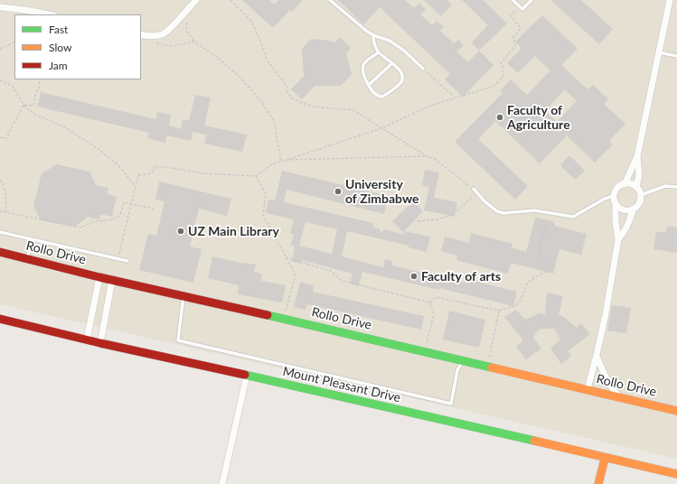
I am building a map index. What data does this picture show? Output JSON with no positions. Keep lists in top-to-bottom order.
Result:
{
  "streets": {
    "street": ["Rollo Drive", "Mount Pleasant Drive"]
  },
  "places": [
    "Faculty of Agriculture",
    "University of Zimbabwe",
    "UZ Main Library",
    "Faculty of arts"
  ],
  "legend": ["Fast", "Slow", "Jam"]
}
